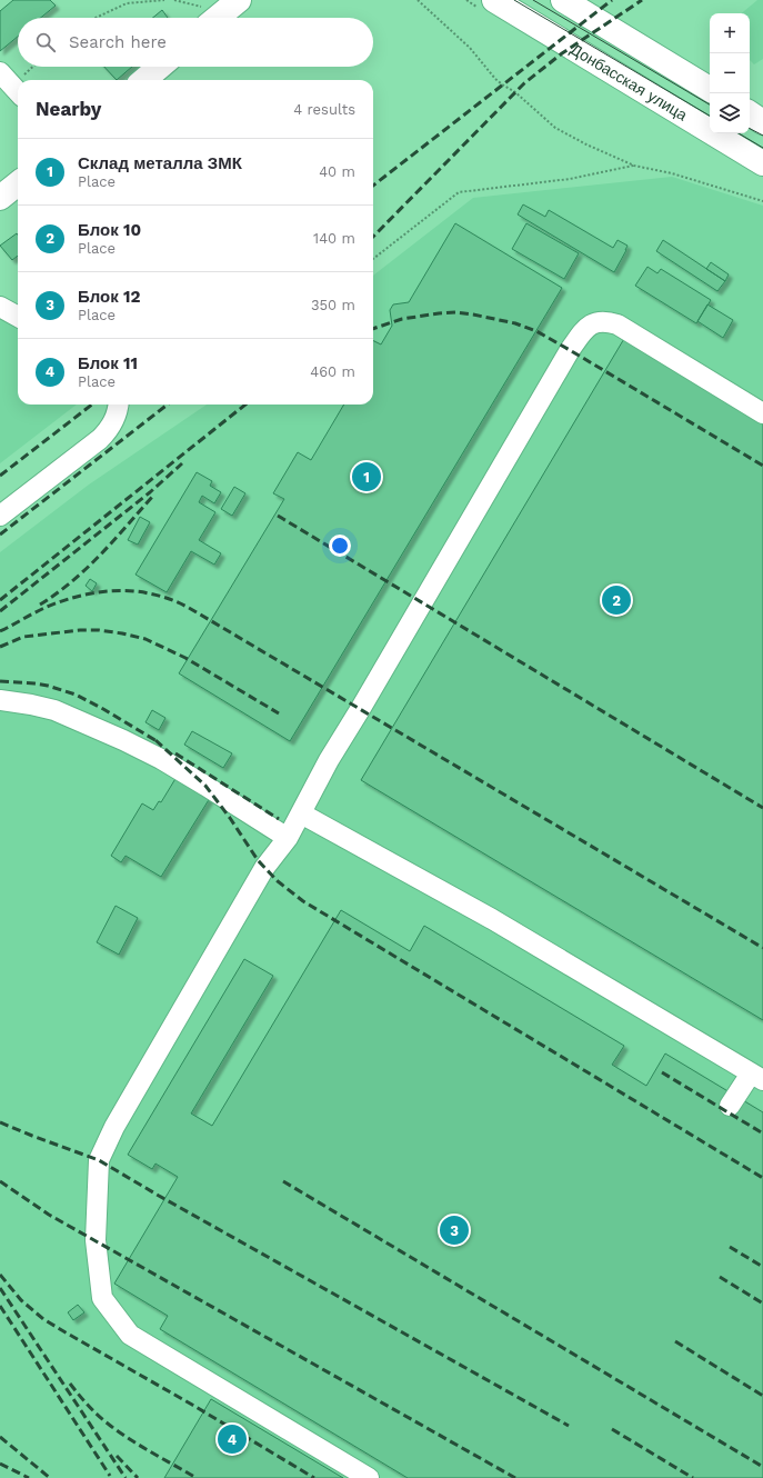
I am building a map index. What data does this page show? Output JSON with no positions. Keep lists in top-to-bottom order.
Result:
{
  "streets": {
    "main road": ["Донбасская улица"]
  },
  "page": {
    "map_buttons": ["+", "−"],
    "search": "Search here",
    "heading": ["Nearby", "4 results"],
    "list": [
      {
        "mark": "1",
        "name": "Склад металла ЗМК",
        "note": "Place",
        "value": "40 m"
      },
      {
        "mark": "2",
        "name": "Блок 10",
        "note": "Place",
        "value": "140 m"
      },
      {
        "mark": "3",
        "name": "Блок 12",
        "note": "Place",
        "value": "350 m"
      },
      {
        "mark": "4",
        "name": "Блок 11",
        "note": "Place",
        "value": "460 m"
      }
    ],
    "pins": [
      "1",
      "2",
      "3",
      "4"
    ]
  }
}
